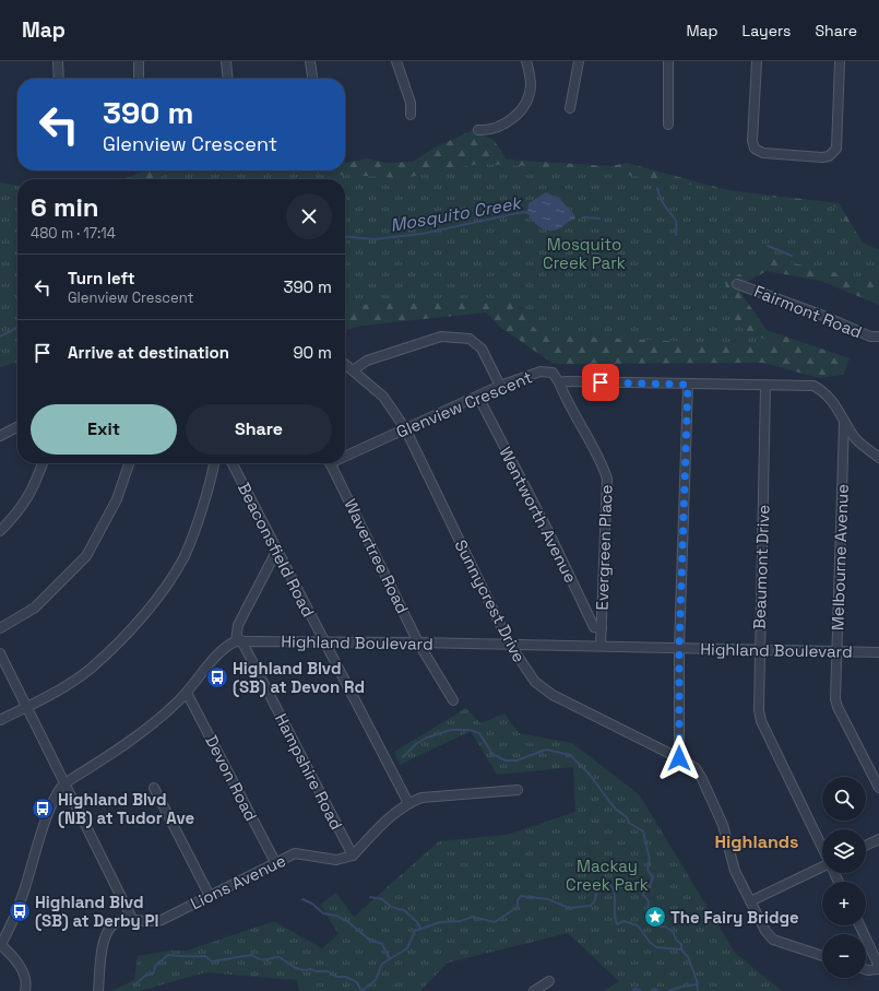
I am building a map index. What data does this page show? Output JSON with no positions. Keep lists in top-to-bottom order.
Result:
{
  "streets": {
    "street": [
      "Fairmont Road",
      "Glenview Crescent",
      "Wentworth Avenue",
      "Evergreen Place",
      "Beaconsfield Road",
      "Wavertree Road",
      "Melbourne Avenue",
      "Beaumont Drive",
      "Sunnycrest Drive",
      "Highland Boulevard",
      "Hampshire Road",
      "Devon Road",
      "Lions Avenue"
    ]
  },
  "crossings": [
    ["Glenview Crescent", "Wentworth Avenue"],
    ["Glenview Crescent", "Evergreen Place"],
    ["Glenview Crescent", "Melbourne Avenue"],
    ["Glenview Crescent", "Beaumont Drive"],
    ["Glenview Crescent", "Sunnycrest Drive"],
    ["Wentworth Avenue", "Evergreen Place"],
    ["Evergreen Place", "Highland Boulevard"],
    ["Beaconsfield Road", "Highland Boulevard"],
    ["Wavertree Road", "Highland Boulevard"],
    ["Melbourne Avenue", "Highland Boulevard"],
    ["Beaumont Drive", "Highland Boulevard"],
    ["Sunnycrest Drive", "Highland Boulevard"],
    ["Highland Boulevard", "Hampshire Road"],
    ["Hampshire Road", "Lions Avenue"],
    ["Devon Road", "Lions Avenue"]
  ],
  "districts": ["Highlands"],
  "water": ["Mosquito Creek"],
  "parks": ["Mosquito Creek Park", "Mackay Creek Park"],
  "places": {
    "bus stop": ["Highland Blvd (SB) at Devon Rd", "Highland Blvd (NB) at Tudor Ave", "Highland Blvd (SB) at Derby Pl"],
    "place": ["The Fairy Bridge"]
  },
  "page": {
    "header": "Map",
    "nav": ["Map", "Layers", "Share"],
    "turn": ["390 m", "Glenview Crescent"],
    "heading": ["6 min", "480 m · 17:14"],
    "list": [
      {
        "name": "Turn left",
        "note": "Glenview Crescent",
        "value": "390 m"
      },
      {
        "name": "Arrive at destination",
        "value": "90 m"
      }
    ],
    "buttons": ["Exit", "Share"],
    "map_buttons": ["+", "−"]
  }
}
